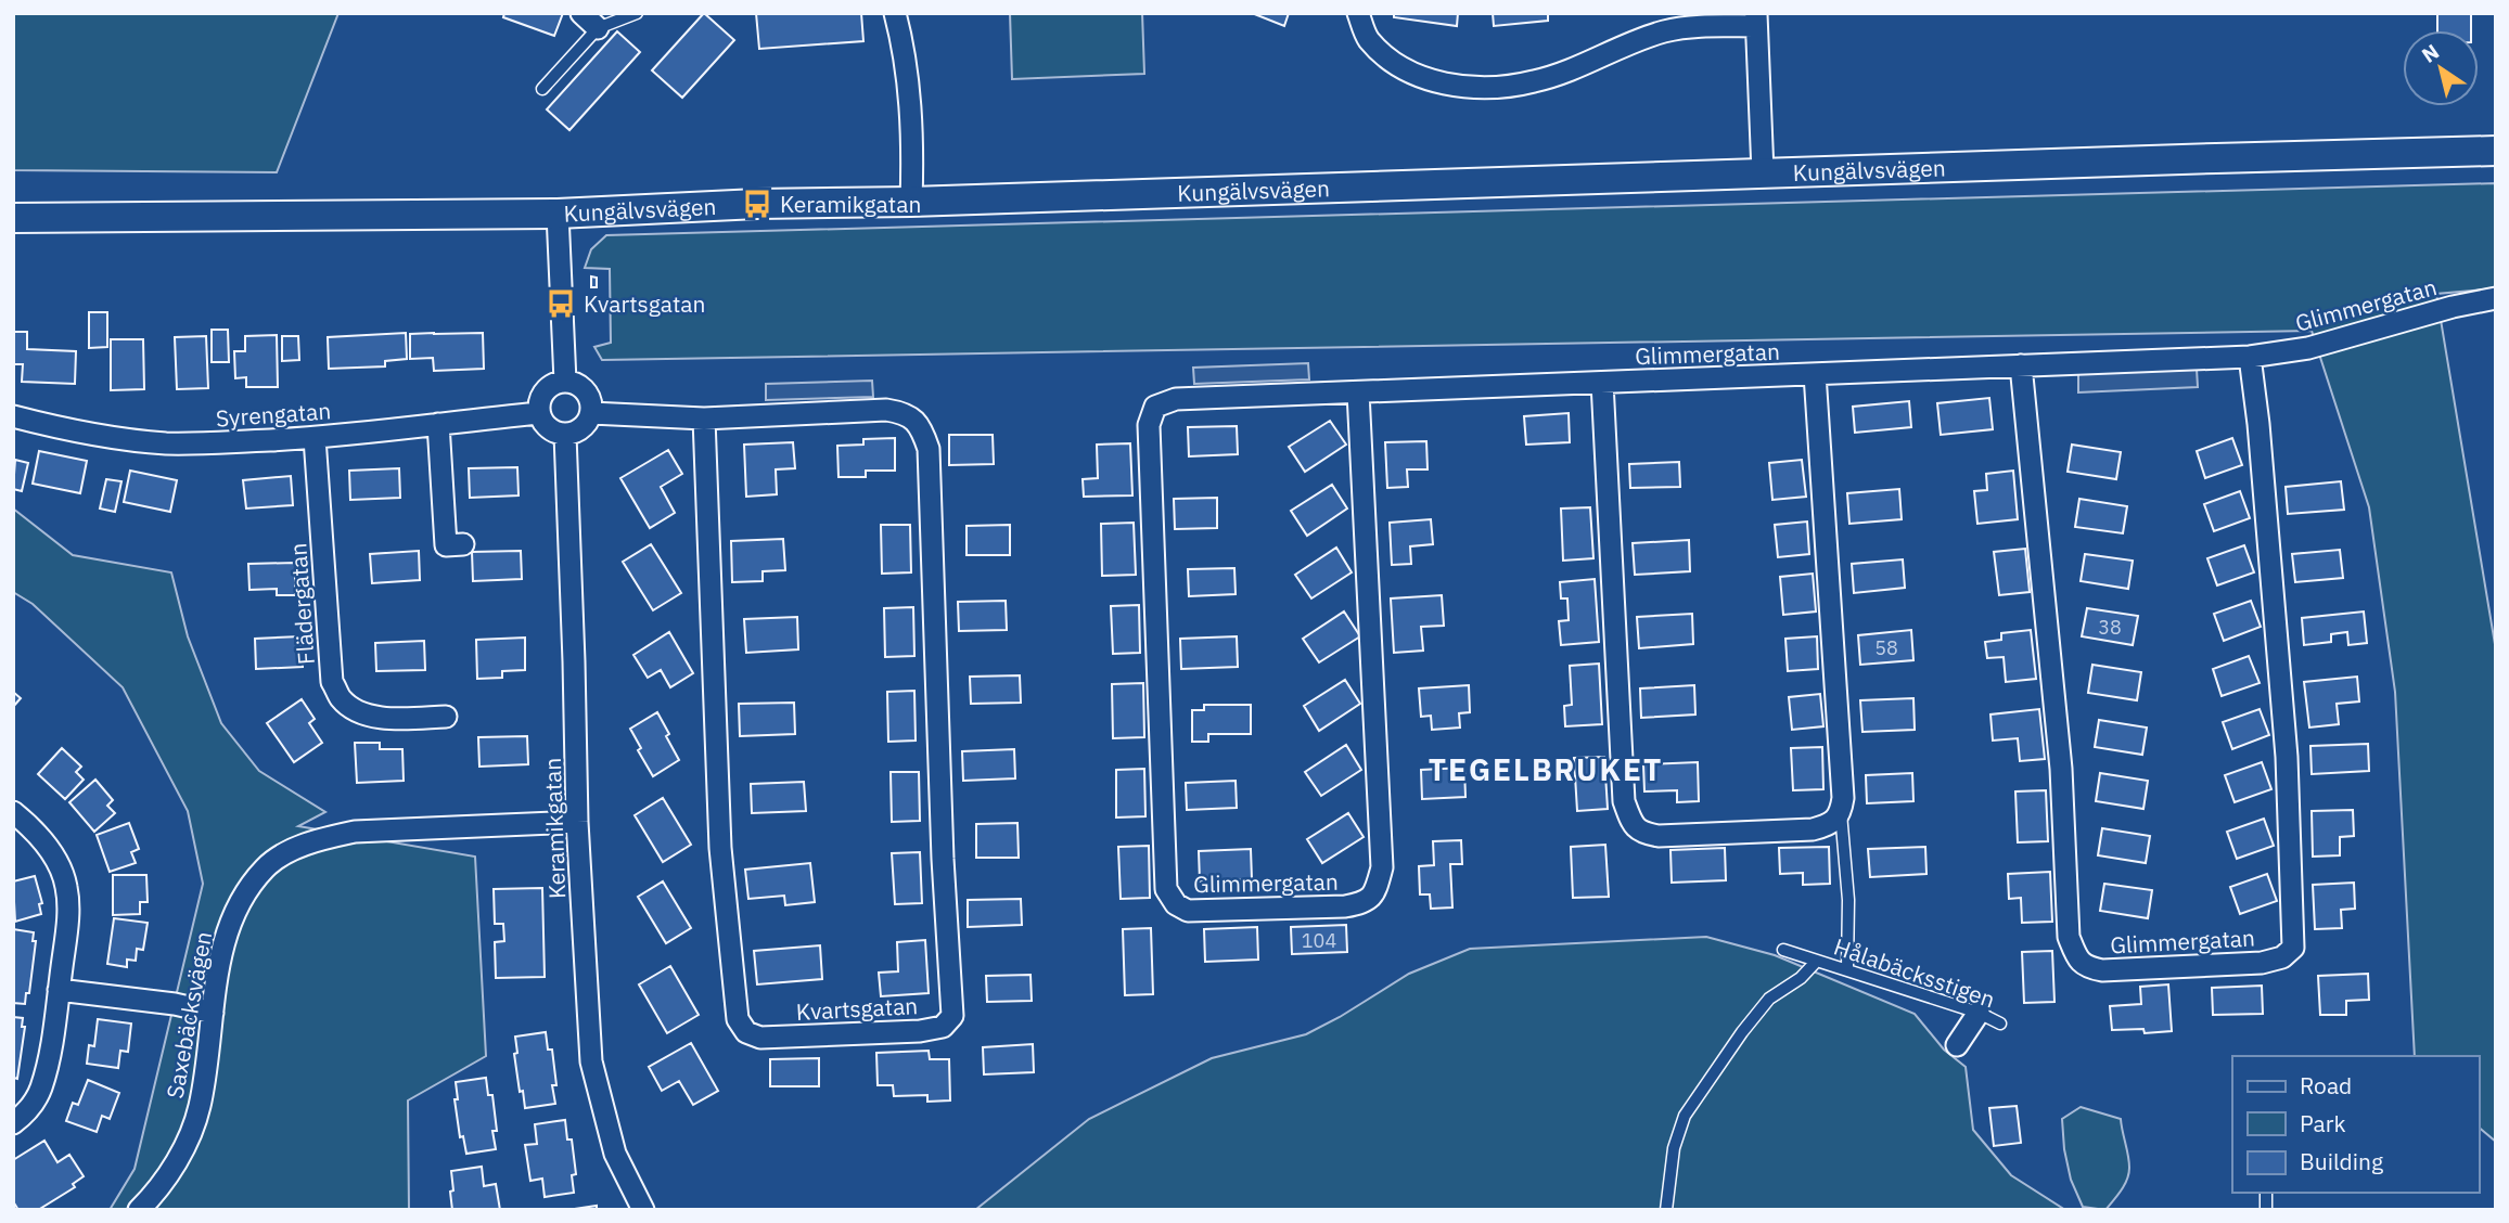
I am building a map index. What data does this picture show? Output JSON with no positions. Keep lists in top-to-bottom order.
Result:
{
  "streets": {
    "main road": ["Kungälvsvägen"],
    "street": [
      "Glimmergatan",
      "Syrengatan",
      "Flädergatan",
      "Keramikgatan",
      "Kvartsgatan",
      "Saxebäcksvägen"
    ],
    "lane": ["Hålabäcksstigen"]
  },
  "crossings": [
    ["Syrengatan", "Flädergatan"],
    ["Syrengatan", "Keramikgatan"],
    ["Syrengatan", "Kvartsgatan"],
    ["Keramikgatan", "Kvartsgatan"],
    ["Keramikgatan", "Saxebäcksvägen"]
  ],
  "districts": ["TEGELBRUKET"],
  "places": {
    "bus stop": ["Keramikgatan", "Kvartsgatan"]
  },
  "house_numbers": ["38", "58", "104"],
  "legend": ["Road", "Park", "Building"],
  "north": "top left"
}
